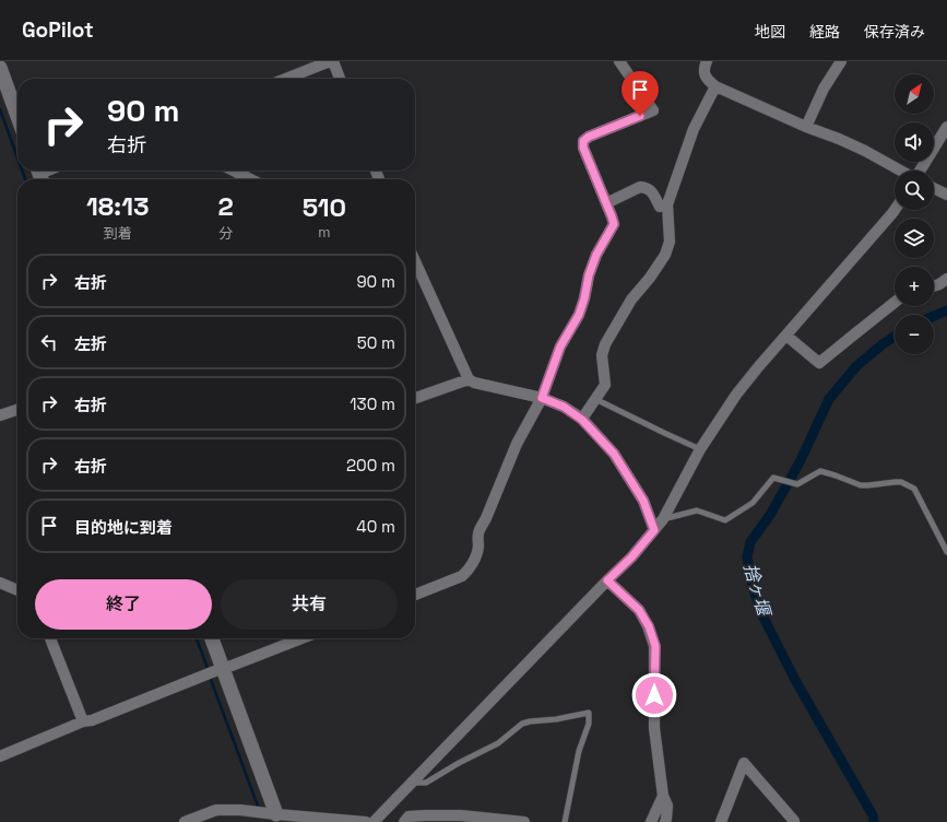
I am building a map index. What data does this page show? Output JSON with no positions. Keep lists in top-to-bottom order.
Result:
{
  "water": ["捨ヶ堰"],
  "north": "top right",
  "page": {
    "header": "GoPilot",
    "nav": ["地図", "経路", "保存済み"],
    "map_buttons": ["+", "−"],
    "turn": ["90 m", "右折"],
    "eta": [
      "18:13",
      "到着",
      "2",
      "分",
      "510",
      "m"
    ],
    "list": [
      {
        "name": "右折",
        "value": "90 m"
      },
      {
        "name": "左折",
        "value": "50 m"
      },
      {
        "name": "右折",
        "value": "130 m"
      },
      {
        "name": "右折",
        "value": "200 m"
      },
      {
        "name": "目的地に到着",
        "value": "40 m"
      }
    ],
    "buttons": ["終了", "共有"]
  }
}
